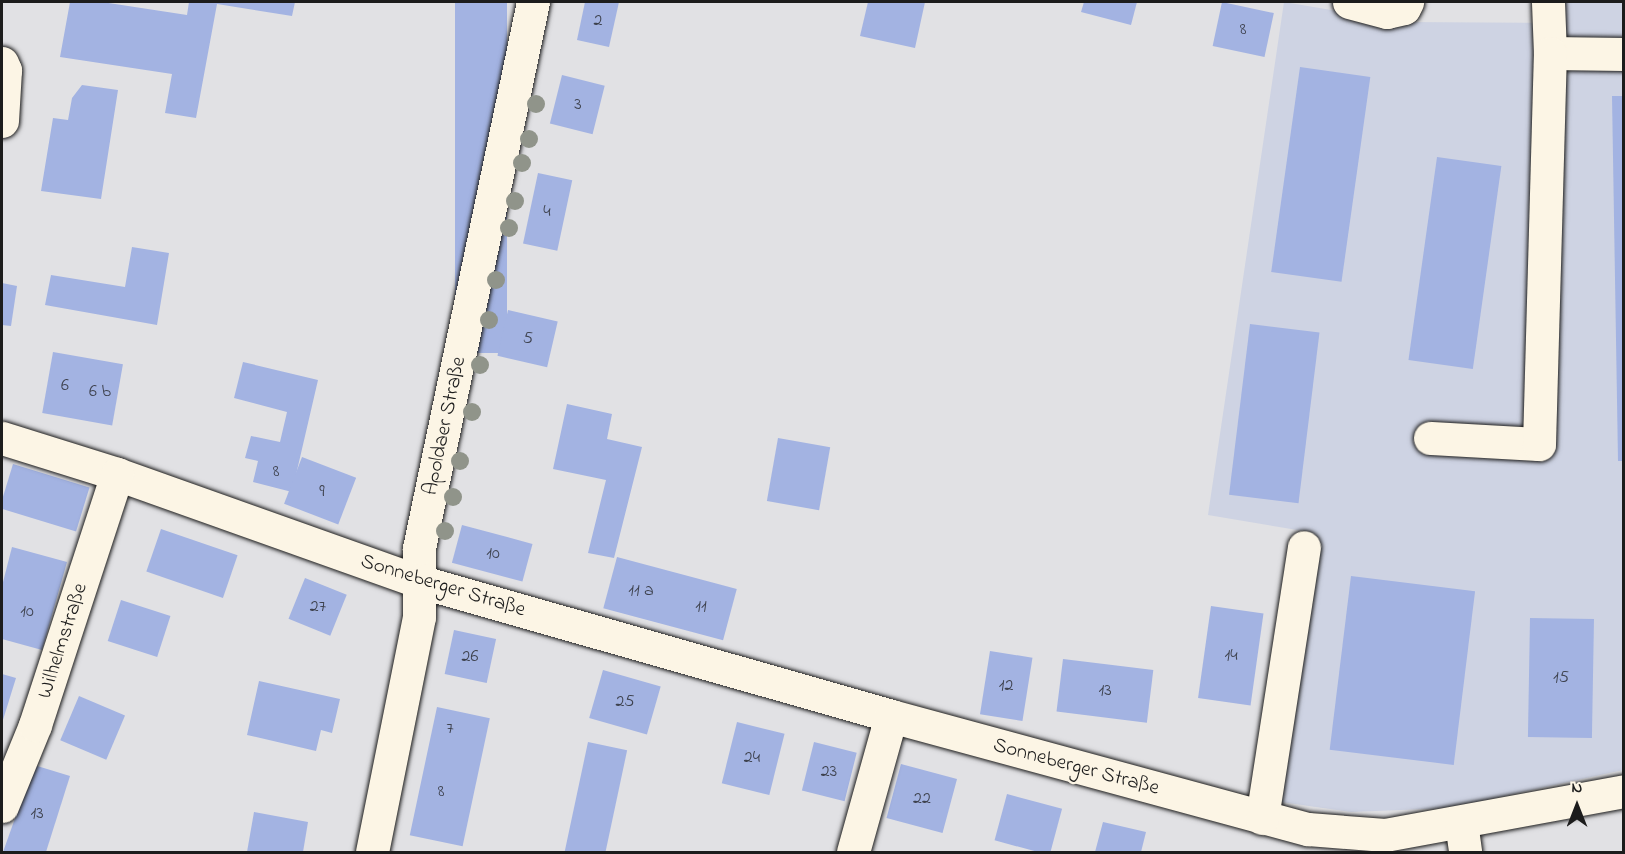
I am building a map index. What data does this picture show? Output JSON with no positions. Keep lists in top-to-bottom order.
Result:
{
  "streets": {
    "street": ["Apoldaer Straße", "Sonneberger Straße", "Wilhelmstraße"]
  },
  "crossings": [
    ["Apoldaer Straße", "Sonneberger Straße"],
    ["Sonneberger Straße", "Wilhelmstraße"]
  ],
  "house_numbers": [
    "2",
    "8",
    "3",
    "4",
    "5",
    "6",
    "6 b",
    "8",
    "9",
    "10",
    "11 a",
    "27",
    "11",
    "10",
    "14",
    "26",
    "15",
    "12",
    "13",
    "25",
    "7",
    "24",
    "23",
    "8",
    "22",
    "13"
  ],
  "north": "top"
}
